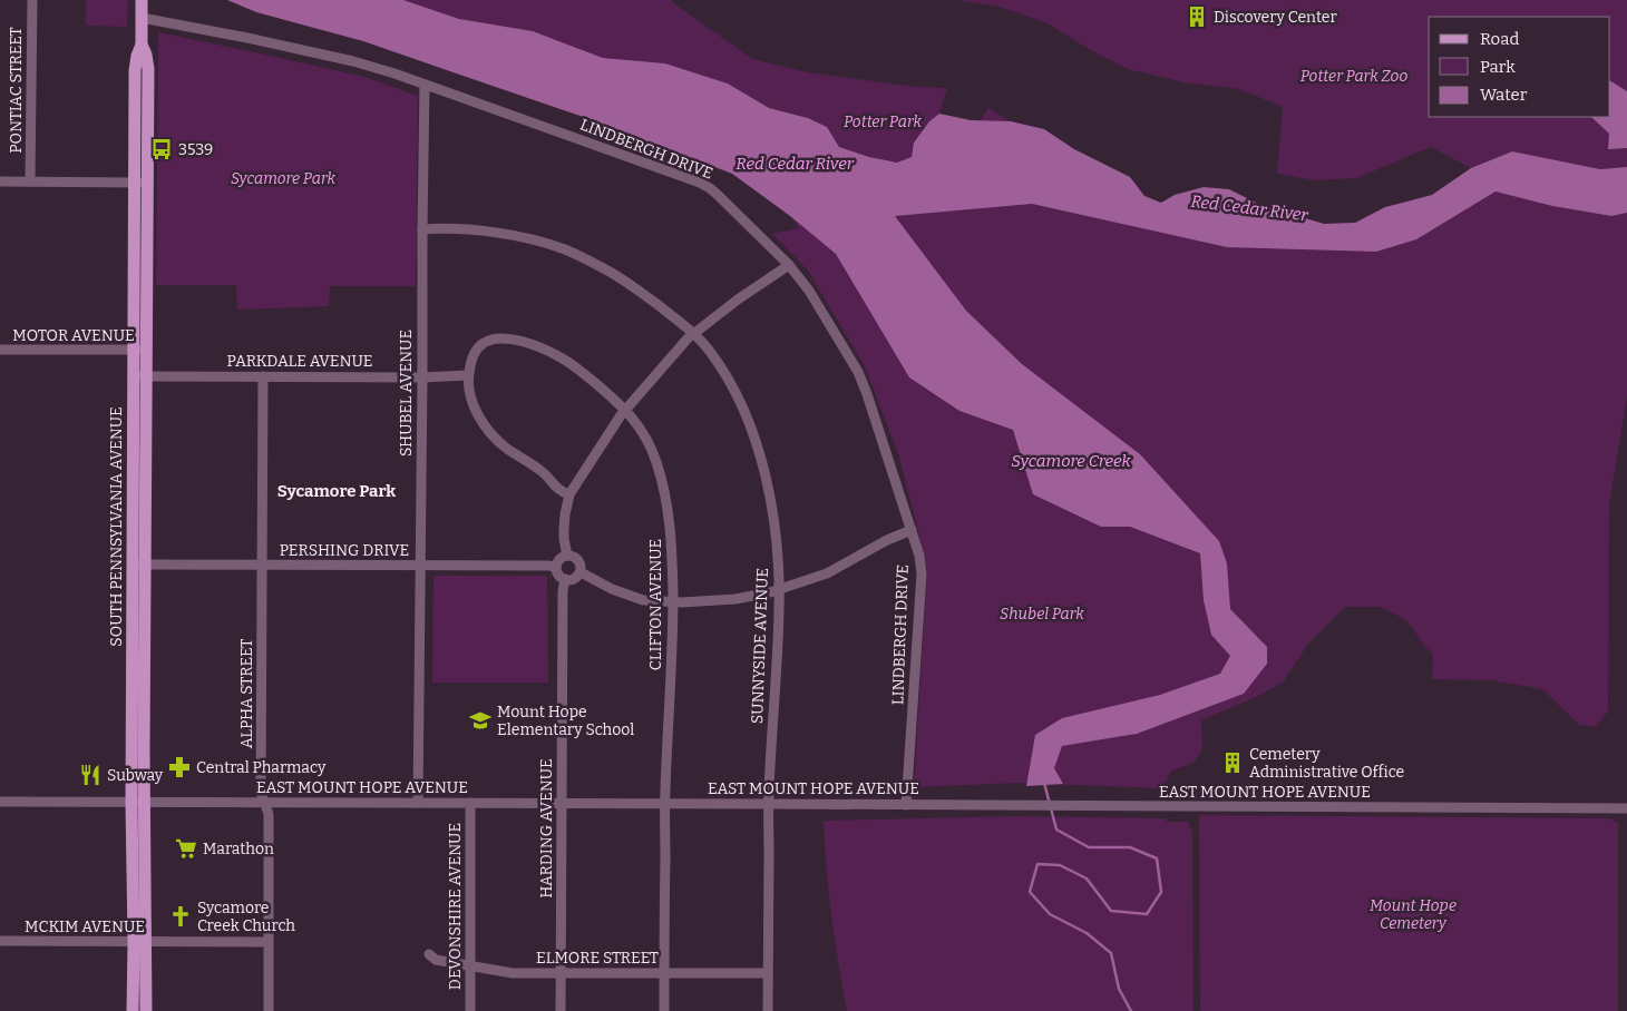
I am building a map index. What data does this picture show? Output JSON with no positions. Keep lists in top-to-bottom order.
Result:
{
  "streets": {
    "main road": ["SOUTH PENNSYLVANIA AVENUE"],
    "street": [
      "PONTIAC STREET",
      "LINDBERGH DRIVE",
      "MOTOR AVENUE",
      "PARKDALE AVENUE",
      "SHUBEL AVENUE",
      "PERSHING DRIVE",
      "CLIFTON AVENUE",
      "SUNNYSIDE AVENUE",
      "ALPHA STREET",
      "EAST MOUNT HOPE AVENUE",
      "HARDING AVENUE",
      "DEVONSHIRE AVENUE",
      "MCKIM AVENUE",
      "ELMORE STREET"
    ]
  },
  "crossings": [
    ["LINDBERGH DRIVE", "SHUBEL AVENUE"],
    ["LINDBERGH DRIVE", "SOUTH PENNSYLVANIA AVENUE"],
    ["LINDBERGH DRIVE", "EAST MOUNT HOPE AVENUE"],
    ["MOTOR AVENUE", "SOUTH PENNSYLVANIA AVENUE"],
    ["PARKDALE AVENUE", "SHUBEL AVENUE"],
    ["PARKDALE AVENUE", "SOUTH PENNSYLVANIA AVENUE"],
    ["PARKDALE AVENUE", "CLIFTON AVENUE"],
    ["PARKDALE AVENUE", "ALPHA STREET"],
    ["SHUBEL AVENUE", "PERSHING DRIVE"],
    ["SHUBEL AVENUE", "SUNNYSIDE AVENUE"],
    ["SHUBEL AVENUE", "EAST MOUNT HOPE AVENUE"],
    ["SOUTH PENNSYLVANIA AVENUE", "PERSHING DRIVE"],
    ["SOUTH PENNSYLVANIA AVENUE", "EAST MOUNT HOPE AVENUE"],
    ["SOUTH PENNSYLVANIA AVENUE", "MCKIM AVENUE"],
    ["PERSHING DRIVE", "ALPHA STREET"],
    ["PERSHING DRIVE", "HARDING AVENUE"],
    ["CLIFTON AVENUE", "EAST MOUNT HOPE AVENUE"],
    ["CLIFTON AVENUE", "ELMORE STREET"],
    ["SUNNYSIDE AVENUE", "EAST MOUNT HOPE AVENUE"],
    ["SUNNYSIDE AVENUE", "ELMORE STREET"],
    ["ALPHA STREET", "EAST MOUNT HOPE AVENUE"],
    ["ALPHA STREET", "MCKIM AVENUE"],
    ["EAST MOUNT HOPE AVENUE", "HARDING AVENUE"],
    ["EAST MOUNT HOPE AVENUE", "DEVONSHIRE AVENUE"],
    ["HARDING AVENUE", "ELMORE STREET"],
    ["DEVONSHIRE AVENUE", "ELMORE STREET"]
  ],
  "districts": ["Sycamore Park"],
  "water": ["Red Cedar River", "Sycamore Creek"],
  "parks": [
    "Potter Park Zoo",
    "Potter Park",
    "Sycamore Park",
    "Shubel Park",
    "Mount Hope Cemetery"
  ],
  "places": {
    "building": ["Discovery Center", "Cemetery Administrative Office"],
    "bus stop": ["3539"],
    "school or university": ["Mount Hope Elementary School"],
    "pharmacy": ["Central Pharmacy"],
    "restaurant": ["Subway"],
    "supermarket": ["Marathon"],
    "church": ["Sycamore Creek Church"]
  },
  "legend": ["Road", "Park", "Water"]
}
